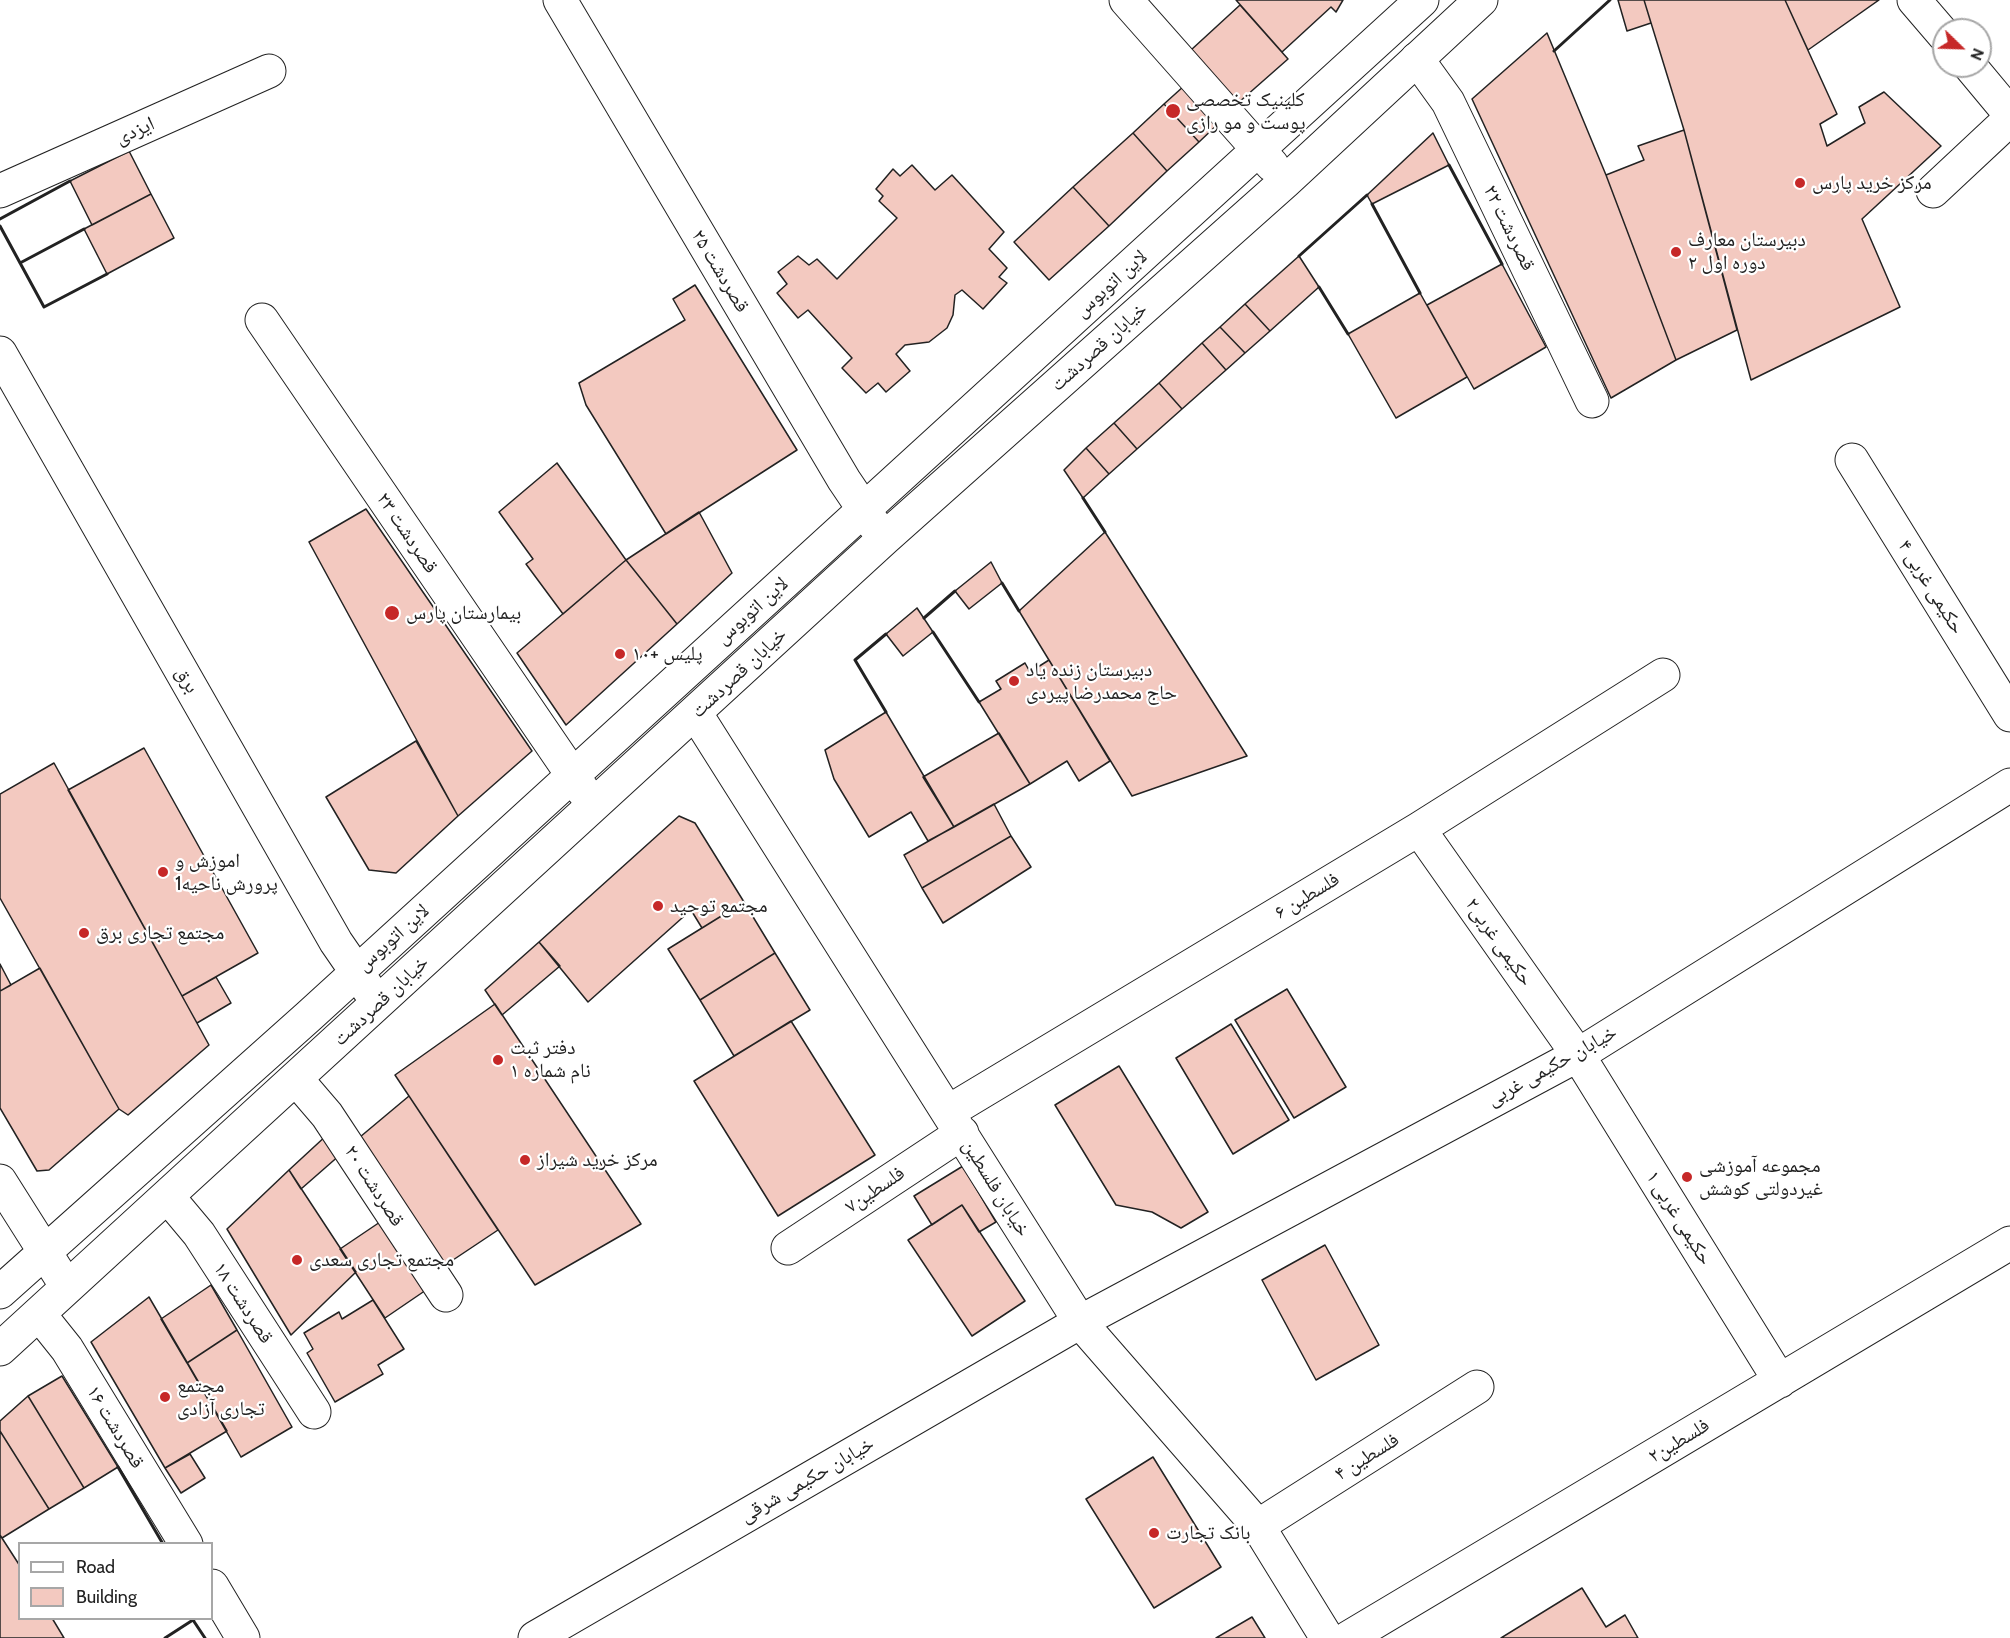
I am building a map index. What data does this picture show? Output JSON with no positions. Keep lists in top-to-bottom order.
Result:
{
  "streets": {
    "street": [
      "ایزدی",
      "قصردشت ۲۲",
      "قصردشت ۲۵",
      "لاین اتوبوس",
      "خیابان قصردشت",
      "قصردشت ۲۳",
      "حکیمی غربی ۴",
      "برق",
      "فلسطین ۶",
      "حکیمی غربی۲",
      "خیابان حکیمی غربی",
      "قصردشت ۲۰",
      "خیابان فلسطین",
      "۷فلسطین",
      "حکیمی غربی ۱",
      "قصردشت ۱۸",
      "قصردشت ۱۶",
      "فلسطین۲",
      "۴ فلسطین",
      "خیابان حکیمی شرقی"
    ]
  },
  "crossings": [
    ["قصردشت ۲۲", "خیابان قصردشت"],
    ["قصردشت ۲۵", "لاین اتوبوس"],
    ["قصردشت ۲۵", "خیابان قصردشت"],
    ["لاین اتوبوس", "قصردشت ۲۳"],
    ["لاین اتوبوس", "برق"],
    ["خیابان قصردشت", "قصردشت ۲۳"],
    ["خیابان قصردشت", "برق"],
    ["خیابان قصردشت", "قصردشت ۲۰"],
    ["خیابان قصردشت", "خیابان فلسطین"],
    ["خیابان قصردشت", "قصردشت ۱۸"],
    ["خیابان قصردشت", "قصردشت ۱۶"],
    ["فلسطین ۶", "حکیمی غربی۲"],
    ["فلسطین ۶", "خیابان فلسطین"],
    ["فلسطین ۶", "۷فلسطین"],
    ["حکیمی غربی۲", "خیابان حکیمی غربی"],
    ["حکیمی غربی۲", "حکیمی غربی ۱"],
    ["خیابان حکیمی غربی", "خیابان فلسطین"],
    ["خیابان حکیمی غربی", "حکیمی غربی ۱"],
    ["خیابان حکیمی غربی", "خیابان حکیمی شرقی"],
    ["خیابان فلسطین", "۷فلسطین"],
    ["خیابان فلسطین", "۴ فلسطین"],
    ["خیابان فلسطین", "خیابان حکیمی شرقی"],
    ["حکیمی غربی ۱", "فلسطین۲"]
  ],
  "places": [
    "کلینیک تخصصی پوست و مو رازی",
    "مرکز خرید پارس",
    "دبیرستان معارف ۲ دوره اول",
    "بیمارستان پارس",
    "پلیس +۱۰",
    "دبیرستان زنده یاد حاج محمدرضا پیردی",
    "اموزش و پرورش ناحیه1",
    "مجتمع توحید",
    "مجتمع تجاری برق",
    "دفتر ثبت نام شماره ١",
    "مرکز خرید شیراز",
    "مجموعه آموزشی غیردولتی کوشش",
    "مجتمع تجاری سعدی",
    "مجتمع تجاری آزادی",
    "بانک تجارت"
  ],
  "legend": ["Road", "Building"],
  "north": "bottom right"
}
